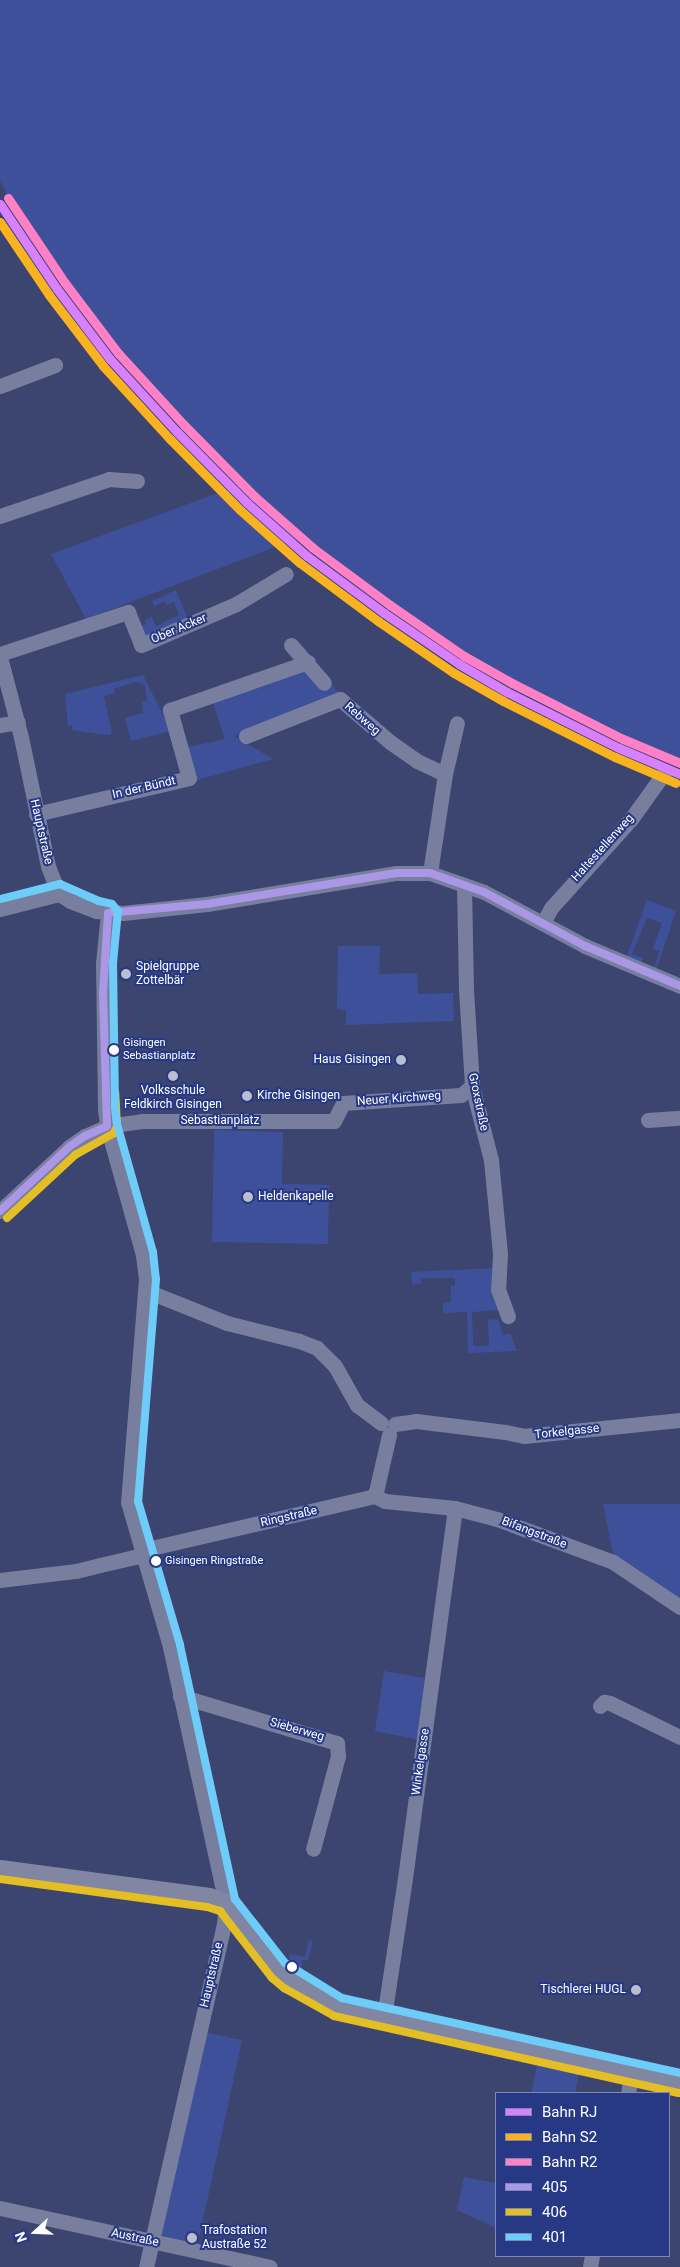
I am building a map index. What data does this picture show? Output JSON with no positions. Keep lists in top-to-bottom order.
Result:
{
  "streets": {
    "street": [
      "Ober Acker",
      "Rebweg",
      "In der Bündt",
      "Hauptstraße",
      "Haltestellenweg",
      "Neuer Kirchweg",
      "Groxstraße",
      "Sebastianplatz",
      "Torkelgasse",
      "Ringstraße",
      "Bifangstraße",
      "Sieberweg",
      "Winkelgasse",
      "Austraße"
    ]
  },
  "crossings": [
    ["Ober Acker", "Hauptstraße"],
    ["In der Bündt", "Hauptstraße"],
    ["Hauptstraße", "Sebastianplatz"],
    ["Hauptstraße", "Ringstraße"],
    ["Hauptstraße", "Sieberweg"],
    ["Hauptstraße", "Austraße"],
    ["Neuer Kirchweg", "Groxstraße"],
    ["Neuer Kirchweg", "Sebastianplatz"],
    ["Ringstraße", "Bifangstraße"],
    ["Bifangstraße", "Winkelgasse"]
  ],
  "places": [
    "Spielgruppe Zottelbär",
    "Gisingen Sebastianplatz",
    "Haus Gisingen",
    "Volksschule Feldkirch Gisingen",
    "Kirche Gisingen",
    "Heldenkapelle",
    "Gisingen Ringstraße",
    "Tischlerei HUGL",
    "Trafostation Austraße 52"
  ],
  "lines": [
    "rail line R2",
    "rail line RJ",
    "rail line S2",
    "transit line 405",
    "transit line 401",
    "transit line 406"
  ],
  "legend": [
    "Bahn RJ",
    "Bahn S2",
    "Bahn R2",
    "405",
    "406",
    "401"
  ],
  "north": "left"
}
